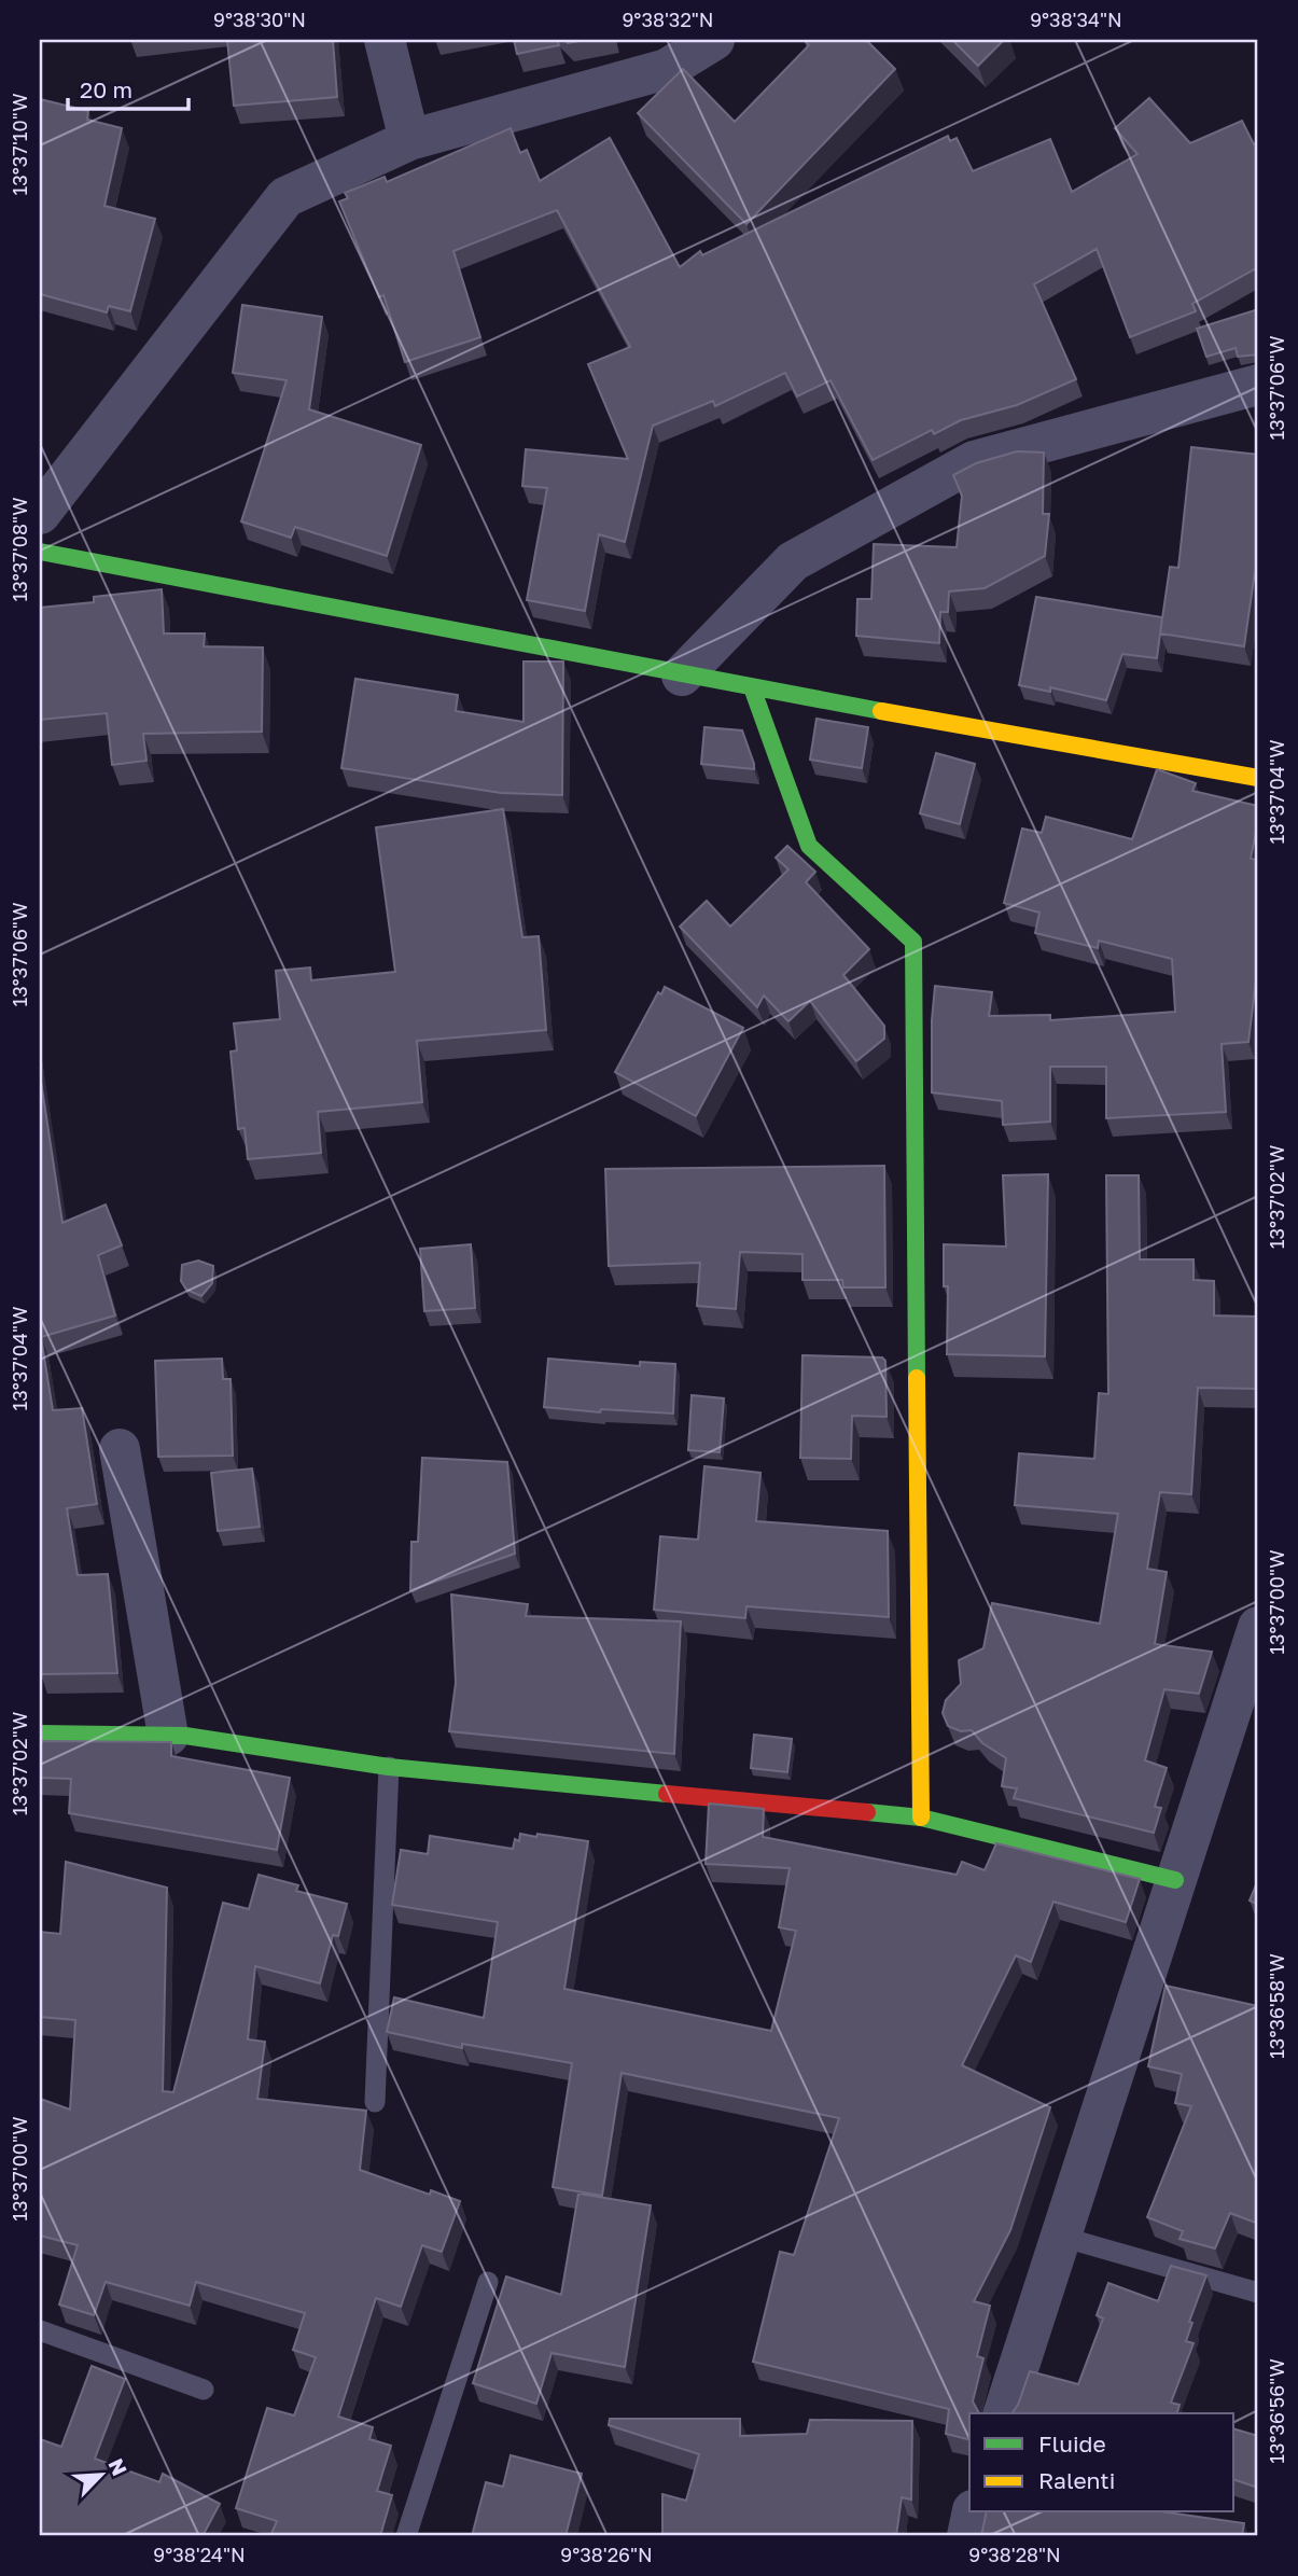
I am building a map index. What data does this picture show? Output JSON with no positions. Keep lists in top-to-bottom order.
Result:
{
  "legend": ["Fluide", "Ralenti"],
  "scale_bar": "20 m",
  "north": "top right",
  "coordinates": [
    "9°38'30\"N",
    "9°38'32\"N",
    "9°38'34\"N",
    "13°37'10\"W",
    "13°37'06\"W",
    "13°37'08\"W",
    "13°37'04\"W",
    "13°37'02\"W",
    "13°37'00\"W",
    "13°36'58\"W",
    "13°36'56\"W",
    "9°38'24\"N",
    "9°38'26\"N",
    "9°38'28\"N"
  ]
}
